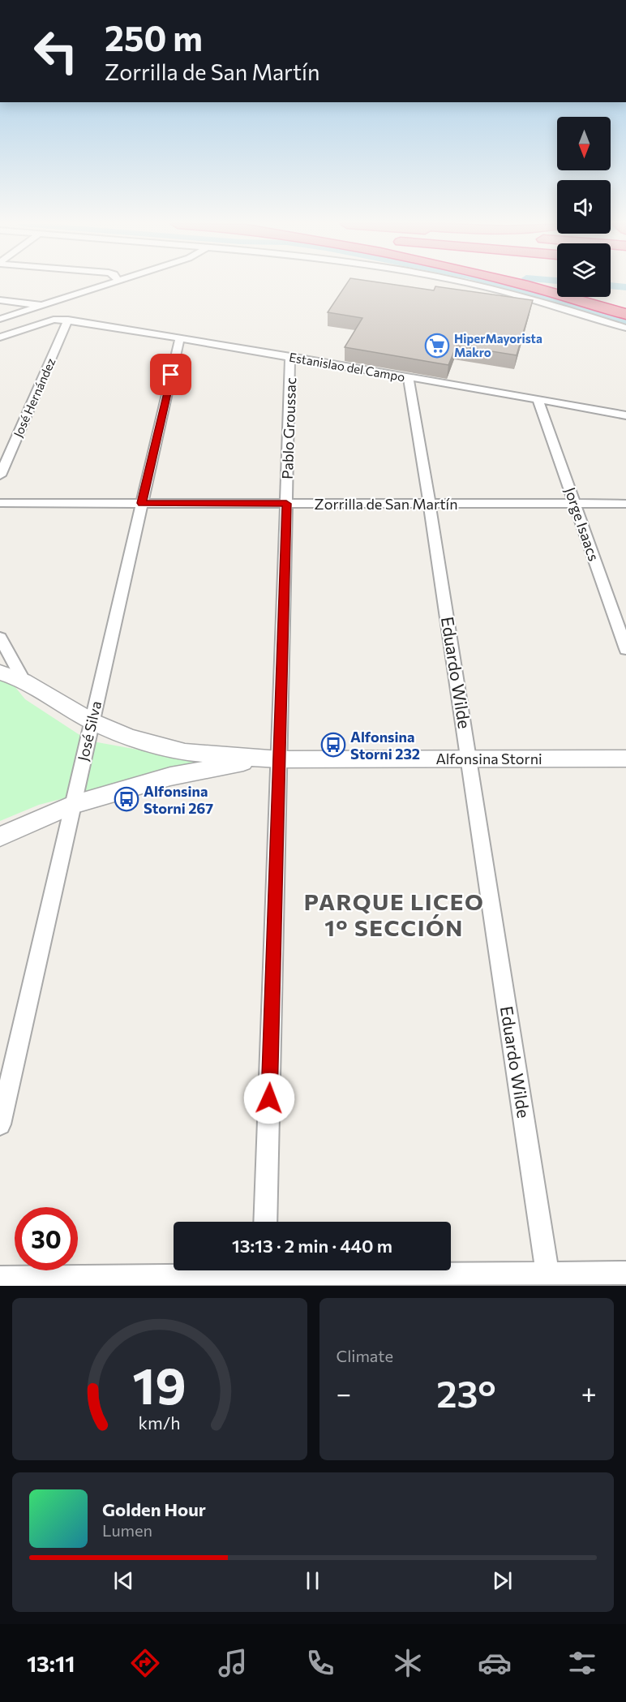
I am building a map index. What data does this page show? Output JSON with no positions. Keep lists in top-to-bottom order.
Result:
{
  "streets": {
    "street": [
      "Estanislao del Campo",
      "José Hernández",
      "Pablo Groussac",
      "Zorrilla de San Martín",
      "Jorge Isaacs",
      "Eduardo Wilde",
      "José Silva",
      "Alfonsina Storni"
    ]
  },
  "crossings": [
    ["Estanislao del Campo", "José Hernández"],
    ["Estanislao del Campo", "Pablo Groussac"],
    ["Estanislao del Campo", "Jorge Isaacs"],
    ["Estanislao del Campo", "Eduardo Wilde"],
    ["Estanislao del Campo", "José Silva"],
    ["Pablo Groussac", "Zorrilla de San Martín"],
    ["Pablo Groussac", "Alfonsina Storni"],
    ["Zorrilla de San Martín", "Jorge Isaacs"],
    ["Zorrilla de San Martín", "Eduardo Wilde"],
    ["Zorrilla de San Martín", "José Silva"],
    ["Eduardo Wilde", "Alfonsina Storni"],
    ["José Silva", "Alfonsina Storni"]
  ],
  "districts": ["PARQUE LICEO 1° SECCIÓN"],
  "places": {
    "supermarket": ["HiperMayorista Makro"],
    "bus stop": ["Alfonsina Storni 232", "Alfonsina Storni 267"]
  },
  "north": "bottom",
  "page": {
    "turn": ["250 m", "Zorrilla de San Martín"],
    "limit": "30",
    "trip": "13:13 · 2 min · 440 m",
    "tile": "Climate",
    "heat": ["−", "23°", "+"],
    "song": ["Golden Hour", "Lumen"],
    "tabs": "13:11",
    "gauge": ["19", "km/h"]
  }
}
